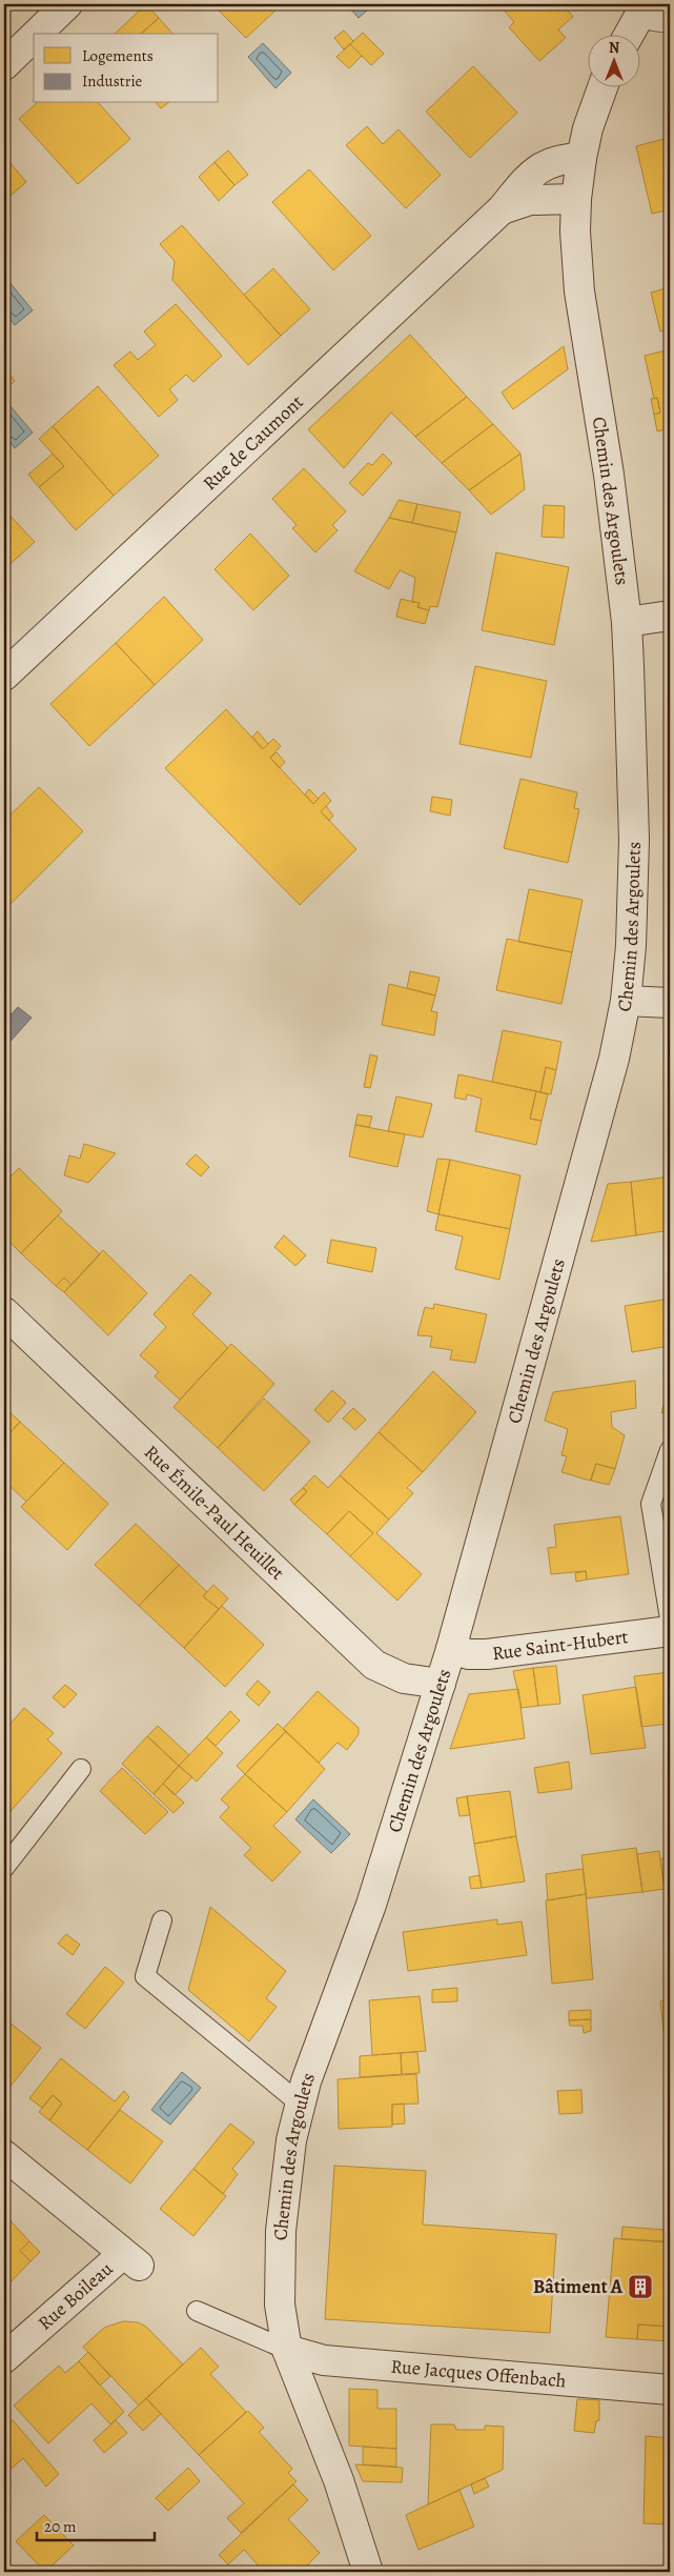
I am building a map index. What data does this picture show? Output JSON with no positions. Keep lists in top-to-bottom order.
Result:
{
  "streets": {
    "street": [
      "Rue de Caumont",
      "Chemin des Argoulets",
      "Rue Émile-Paul Heuillet",
      "Rue Saint-Hubert",
      "Rue Boileau",
      "Rue Jacques Offenbach"
    ]
  },
  "crossings": [
    ["Rue de Caumont", "Chemin des Argoulets"],
    ["Chemin des Argoulets", "Rue Émile-Paul Heuillet"],
    ["Chemin des Argoulets", "Rue Saint-Hubert"],
    ["Chemin des Argoulets", "Rue Jacques Offenbach"]
  ],
  "places": {
    "building": ["Bâtiment A"]
  },
  "legend": ["Logements", "Industrie"],
  "scale_bar": "20 m",
  "north": "top"
}
